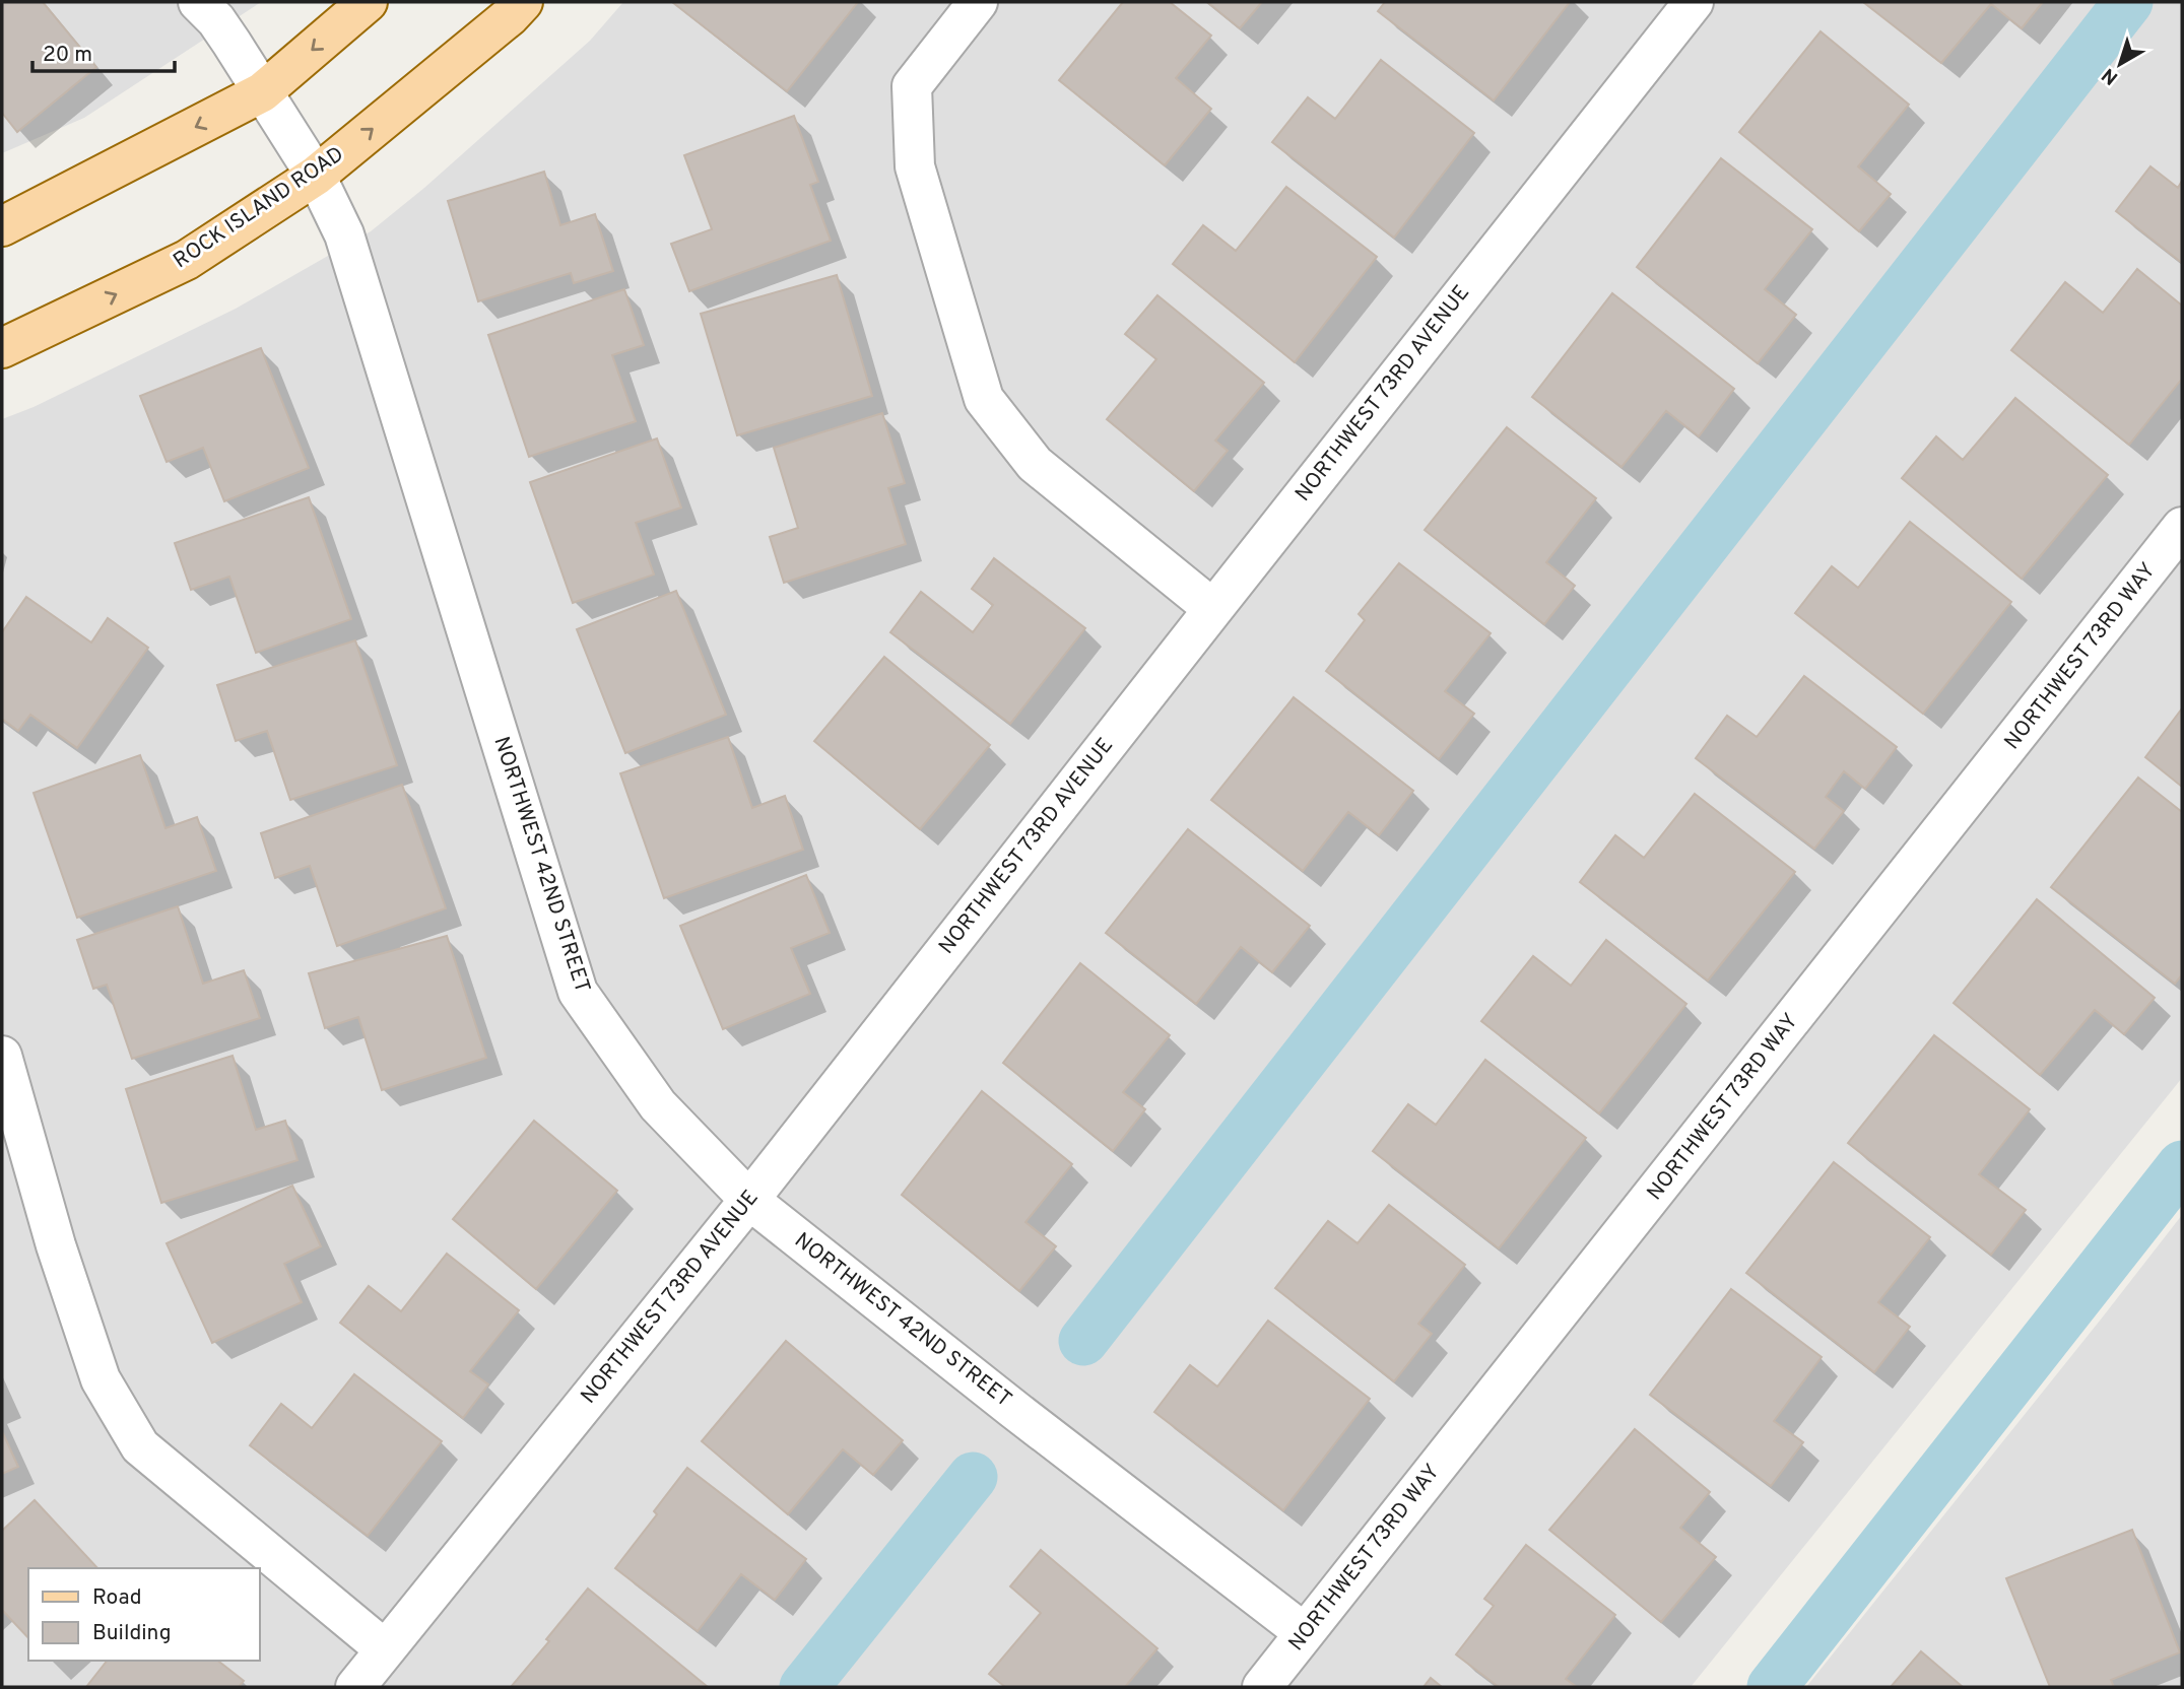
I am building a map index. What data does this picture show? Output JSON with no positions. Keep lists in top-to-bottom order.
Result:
{
  "streets": {
    "main road": ["ROCK ISLAND ROAD"],
    "street": ["NORTHWEST 73RD AVENUE", "NORTHWEST 73RD WAY", "NORTHWEST 42ND STREET"]
  },
  "crossings": [
    ["ROCK ISLAND ROAD", "NORTHWEST 42ND STREET"],
    ["NORTHWEST 73RD AVENUE", "NORTHWEST 42ND STREET"],
    ["NORTHWEST 73RD WAY", "NORTHWEST 42ND STREET"]
  ],
  "legend": ["Road", "Building"],
  "scale_bar": "20 m",
  "north": "bottom left"
}
